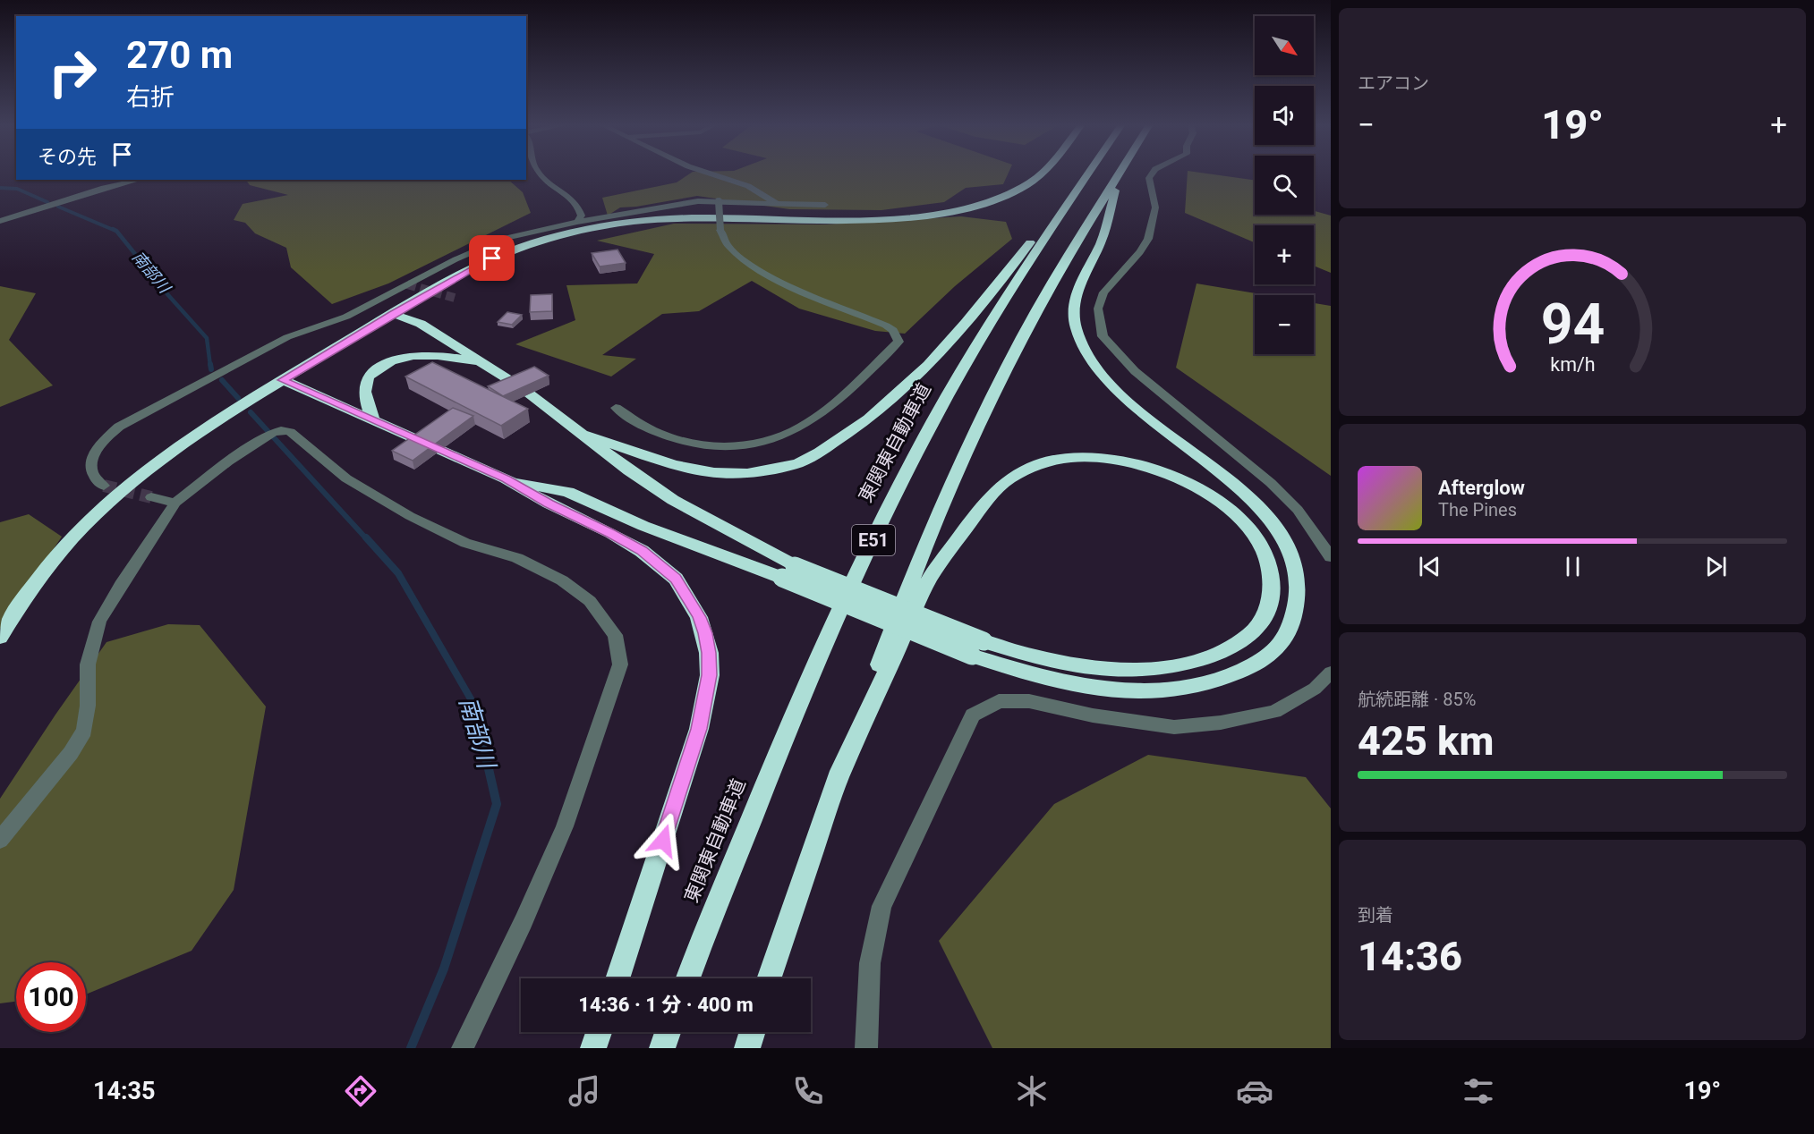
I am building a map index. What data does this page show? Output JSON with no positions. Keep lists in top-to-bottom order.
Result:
{
  "streets": {
    "highway": ["東関東自動車道", "E51"]
  },
  "water": ["南部川"],
  "north": "bottom right",
  "page": {
    "tile": [
      "エアコン",
      ["航続距離 · 85%", "425 km"],
      ["到着", "14:36"]
    ],
    "map_buttons": ["+", "−"],
    "turn": ["270 m", "右折"],
    "heat": ["−", "19°", "+"],
    "then": "その先",
    "song": ["Afterglow", "The Pines"],
    "limit": "100",
    "trip": "14:36 · 1 分 · 400 m",
    "tabs": ["14:35", "19°"],
    "gauge": ["94", "km/h"]
  }
}
